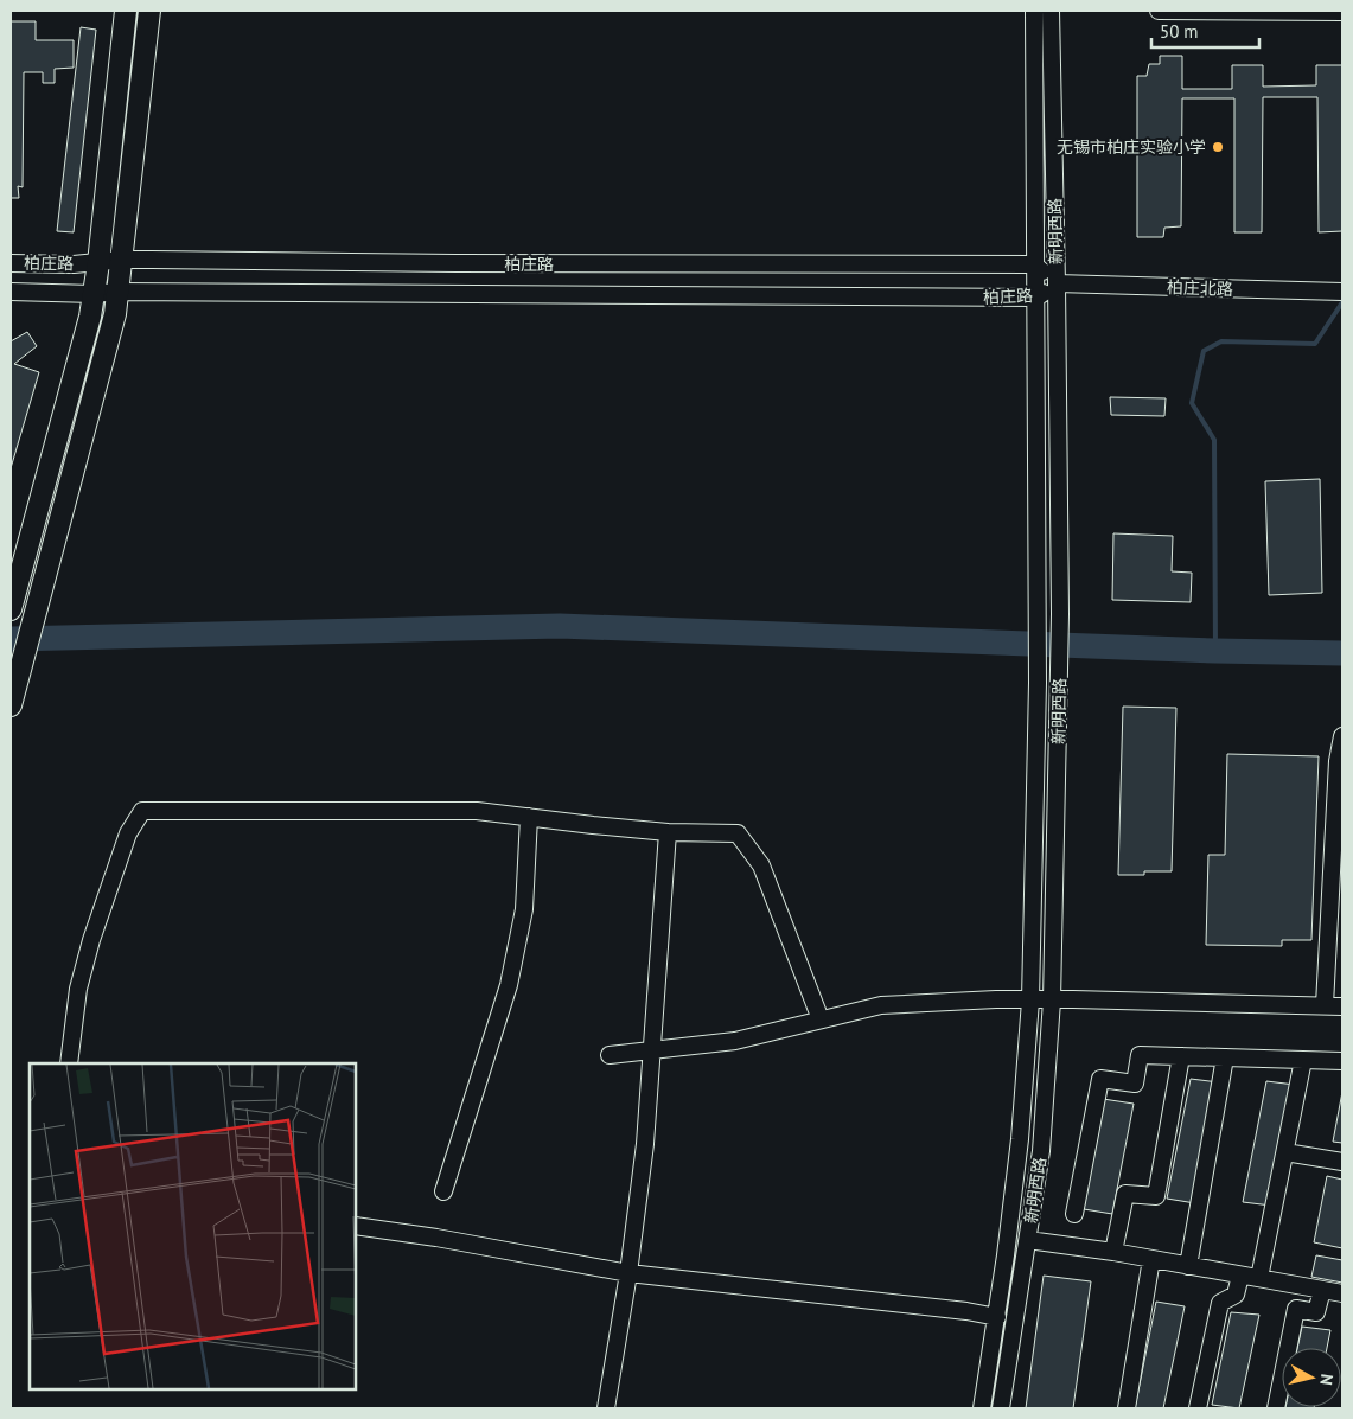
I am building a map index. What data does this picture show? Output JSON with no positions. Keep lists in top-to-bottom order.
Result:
{
  "streets": {
    "street": ["新明西路", "柏庄路", "柏庄北路"]
  },
  "crossings": [
    ["新明西路", "柏庄路"],
    ["新明西路", "柏庄北路"],
    ["柏庄路", "柏庄北路"]
  ],
  "places": ["无锡市柏庄实验小学"],
  "scale_bar": "50 m",
  "north": "right"
}
